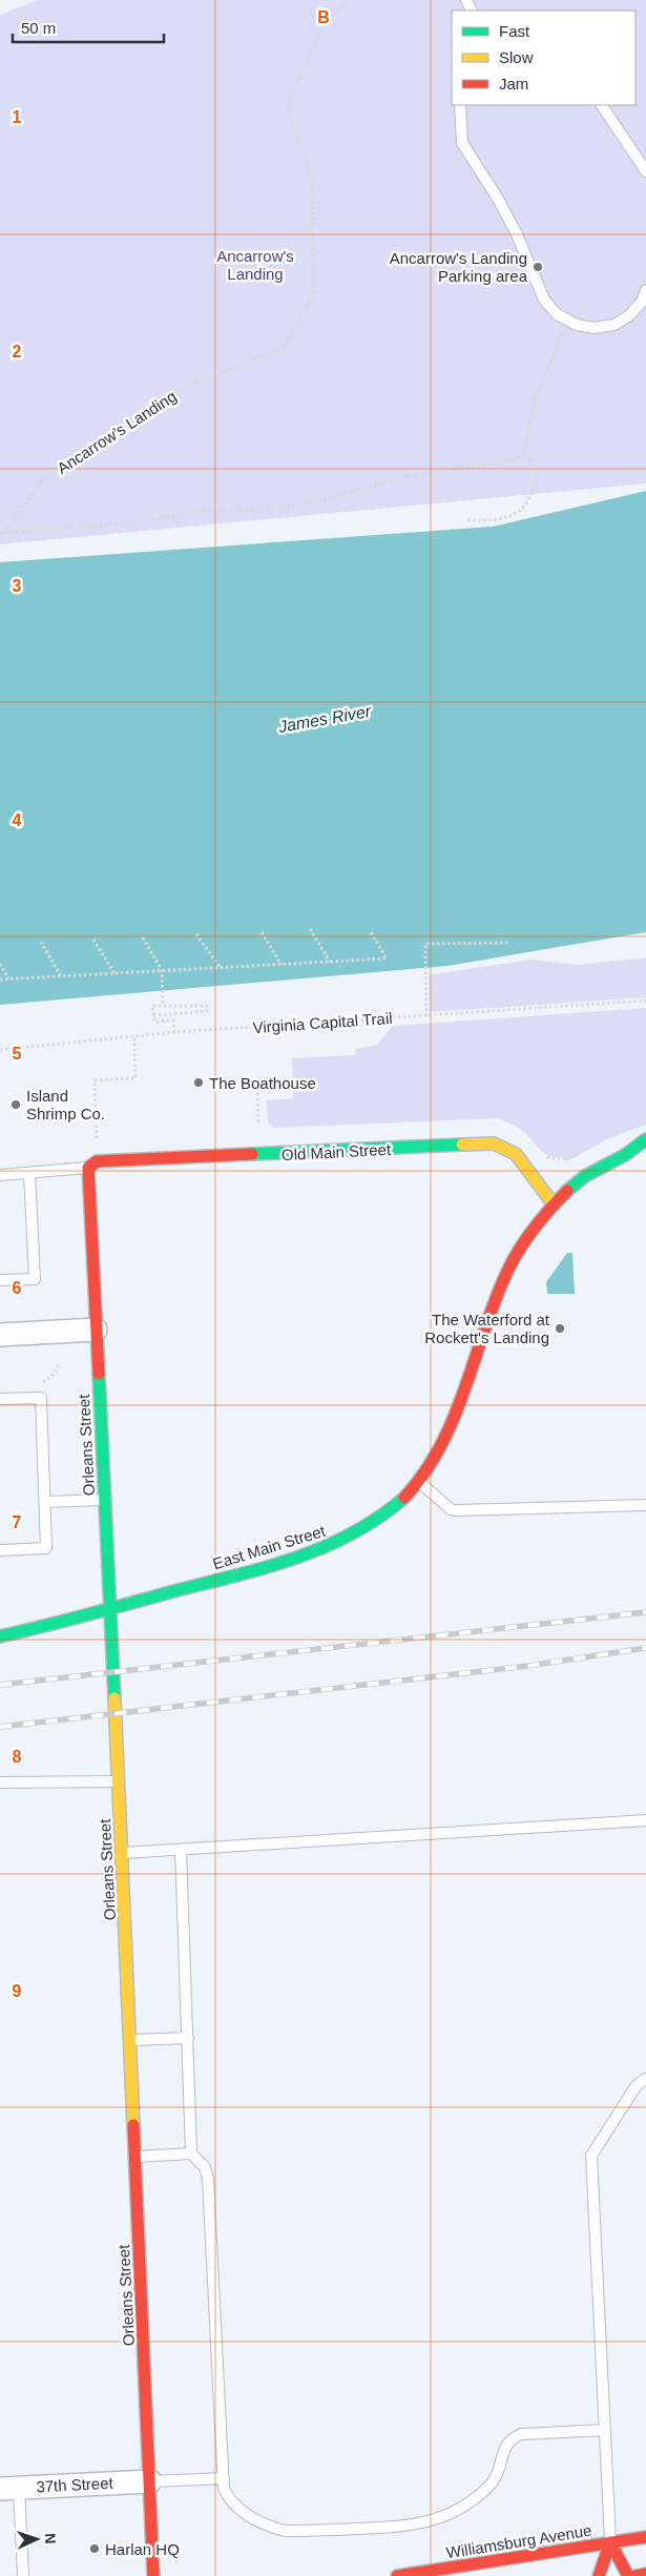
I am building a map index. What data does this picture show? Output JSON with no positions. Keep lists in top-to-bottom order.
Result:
{
  "streets": {
    "street": [
      "Old Main Street",
      "Orleans Street",
      "East Main Street",
      "37th Street",
      "Williamsburg Avenue"
    ],
    "path": ["Ancarrow’s Landing", "Virginia Capital Trail"]
  },
  "crossings": [
    ["Old Main Street", "Orleans Street"],
    ["Old Main Street", "East Main Street"],
    ["Orleans Street", "East Main Street"],
    ["Orleans Street", "37th Street"]
  ],
  "water": ["James River"],
  "parks": ["Ancarrow's Landing"],
  "places": [
    "Ancarrow's Landing Parking area",
    "The Boathouse",
    "Island Shrimp Co.",
    "The Waterford at Rockett's Landing",
    "Harlan HQ"
  ],
  "legend": ["Fast", "Slow", "Jam"],
  "scale_bar": "50 m",
  "north": "right",
  "grid": {
    "columns": ["B"],
    "rows": [
      "1",
      "2",
      "3",
      "4",
      "5",
      "6",
      "7",
      "8",
      "9"
    ]
  }
}
